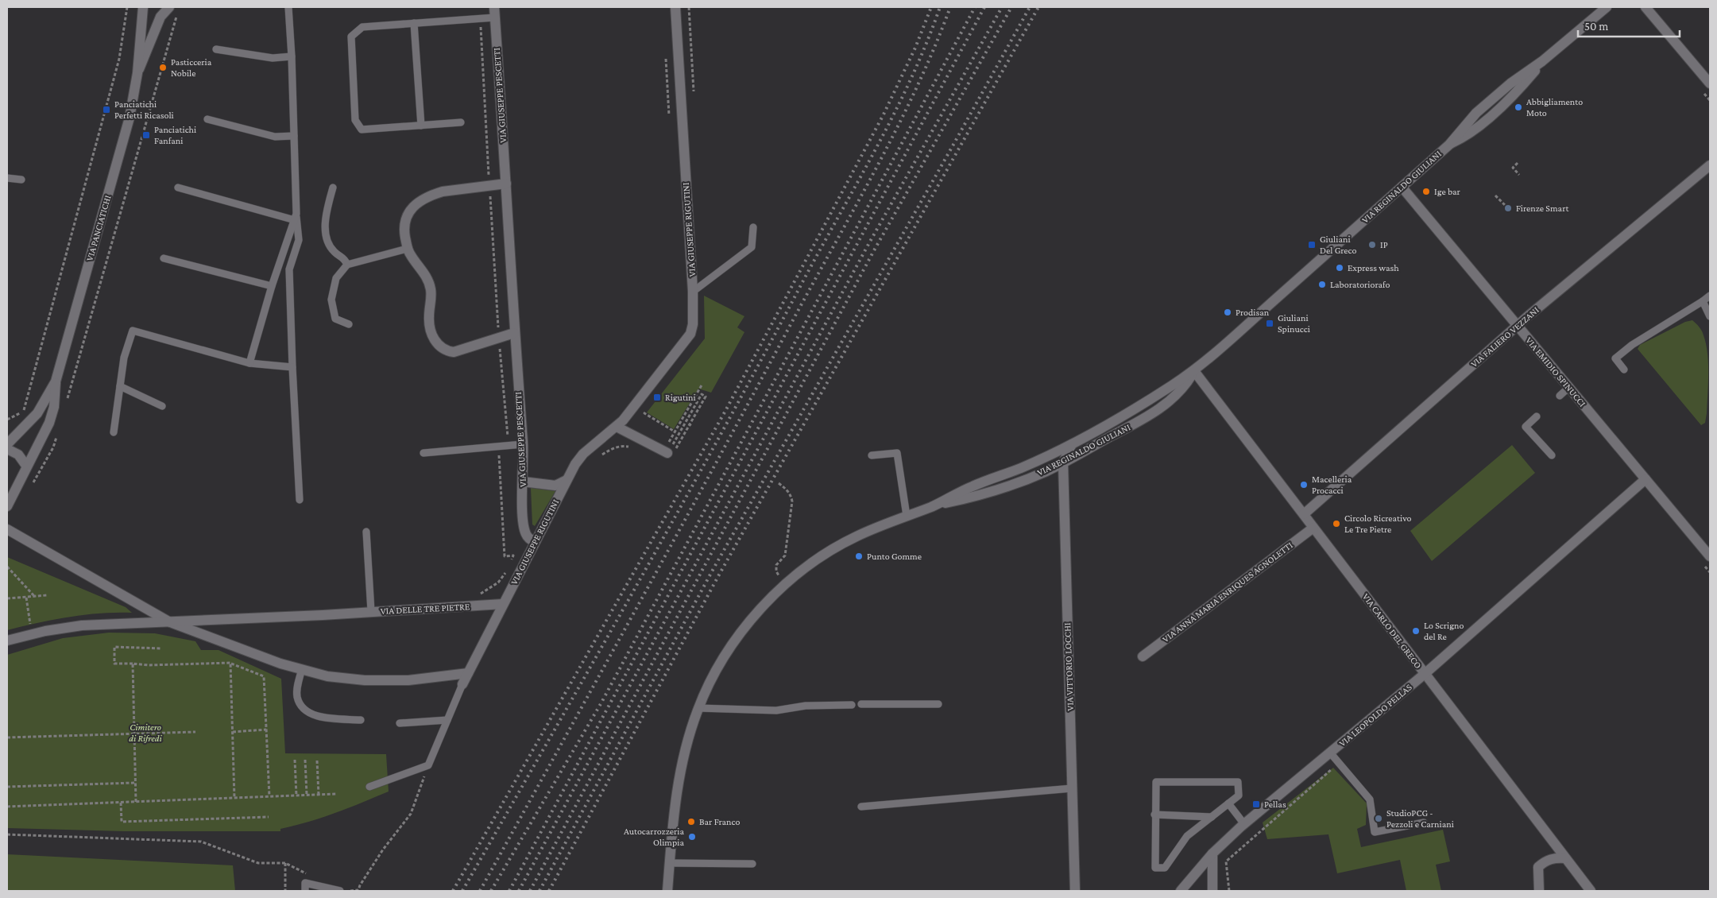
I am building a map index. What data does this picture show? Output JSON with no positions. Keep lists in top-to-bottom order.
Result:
{
  "streets": {
    "street": [
      "VIA GIUSEPPE PESCETTI",
      "VIA REGINALDO GIULIANI",
      "VIA PANCIATICHI",
      "VIA GIUSEPPE RIGUTINI",
      "VIA FALIERO VEZZANI",
      "VIA EMIDIO SPINUCCI",
      "VIA ANNA MARIA ENRIQUES AGNOLETTI",
      "VIA DELLE TRE PIETRE",
      "VIA CARLO DEL GRECO",
      "VIA VITTORIO LOCCHI",
      "VIA LEOPOLDO PELLAS"
    ]
  },
  "crossings": [
    ["VIA GIUSEPPE PESCETTI", "VIA GIUSEPPE RIGUTINI"],
    ["VIA REGINALDO GIULIANI", "VIA EMIDIO SPINUCCI"],
    ["VIA REGINALDO GIULIANI", "VIA CARLO DEL GRECO"],
    ["VIA REGINALDO GIULIANI", "VIA VITTORIO LOCCHI"],
    ["VIA GIUSEPPE RIGUTINI", "VIA DELLE TRE PIETRE"],
    ["VIA FALIERO VEZZANI", "VIA EMIDIO SPINUCCI"],
    ["VIA FALIERO VEZZANI", "VIA CARLO DEL GRECO"],
    ["VIA EMIDIO SPINUCCI", "VIA LEOPOLDO PELLAS"],
    ["VIA ANNA MARIA ENRIQUES AGNOLETTI", "VIA CARLO DEL GRECO"],
    ["VIA CARLO DEL GRECO", "VIA LEOPOLDO PELLAS"]
  ],
  "parks": ["Cimitero di Rifredi"],
  "places": {
    "other": [
      "Pasticceria Nobile",
      "Abbigliamento Moto",
      "Ige bar",
      "Firenze Smart",
      "IP",
      "Express wash",
      "Laboratoriorafo",
      "Prodisan",
      "Macelleria Procacci",
      "Circolo Ricreativo Le Tre Pietre",
      "Punto Gomme",
      "Lo Scrigno del Re",
      "StudioPCG - Pezzoli e Carniani",
      "Bar Franco",
      "Autocarrozzeria Olimpia"
    ],
    "transit": [
      "Panciatichi Perfetti Ricasoli",
      "Panciatichi Fanfani",
      "Giuliani Del Greco",
      "Giuliani Spinucci",
      "Rigutini",
      "Pellas"
    ]
  },
  "scale_bar": "50 m"
}
